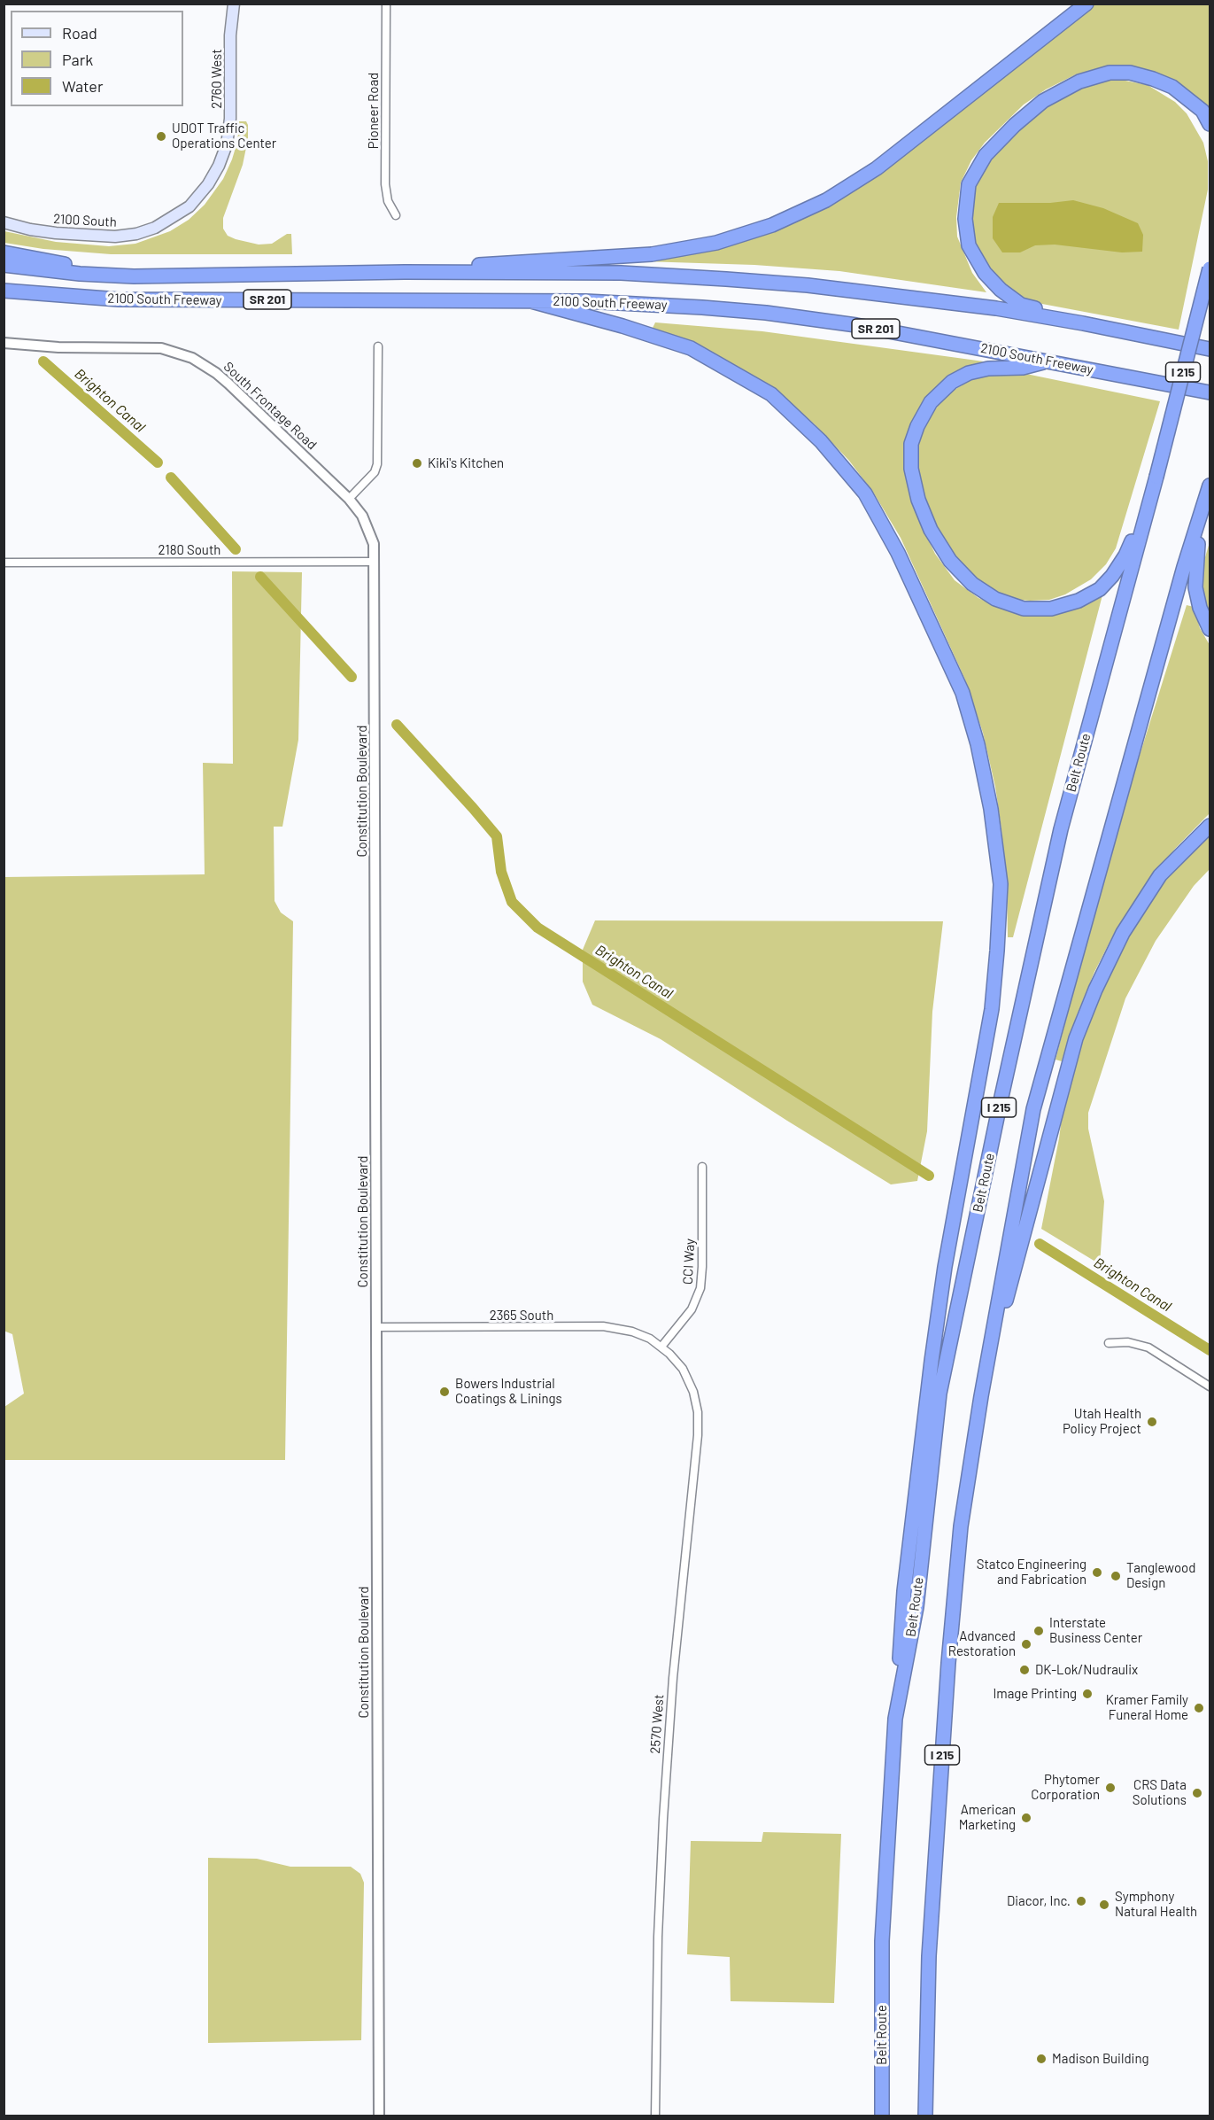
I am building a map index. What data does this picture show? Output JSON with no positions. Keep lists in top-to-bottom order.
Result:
{
  "streets": {
    "highway": [
      "2100 South Freeway",
      "SR 201",
      "I 215",
      "Belt Route"
    ],
    "main road": ["2760 West", "2100 South"],
    "street": [
      "Pioneer Road",
      "South Frontage Road",
      "2180 South",
      "Constitution Boulevard",
      "CCI Way",
      "2365 South",
      "2570 West"
    ]
  },
  "crossings": [
    ["2760 West", "2100 South"],
    ["South Frontage Road", "Constitution Boulevard"],
    ["2180 South", "Constitution Boulevard"],
    ["Constitution Boulevard", "2365 South"],
    ["CCI Way", "2365 South"],
    ["CCI Way", "2570 West"],
    ["2365 South", "2570 West"]
  ],
  "water": ["Brighton Canal"],
  "places": [
    "UDOT Traffic Operations Center",
    "Kiki's Kitchen",
    "Bowers Industrial Coatings & Linings",
    "Utah Health Policy Project",
    "Statco Engineering and Fabrication",
    "Tanglewood Design",
    "Interstate Business Center",
    "Advanced Restoration",
    "DK-Lok/Nudraulix",
    "Image Printing",
    "Kramer Family Funeral Home",
    "Phytomer Corporation",
    "CRS Data Solutions",
    "American Marketing",
    "Diacor, Inc.",
    "Symphony Natural Health",
    "Madison Building"
  ],
  "legend": ["Road", "Park", "Water"]
}
